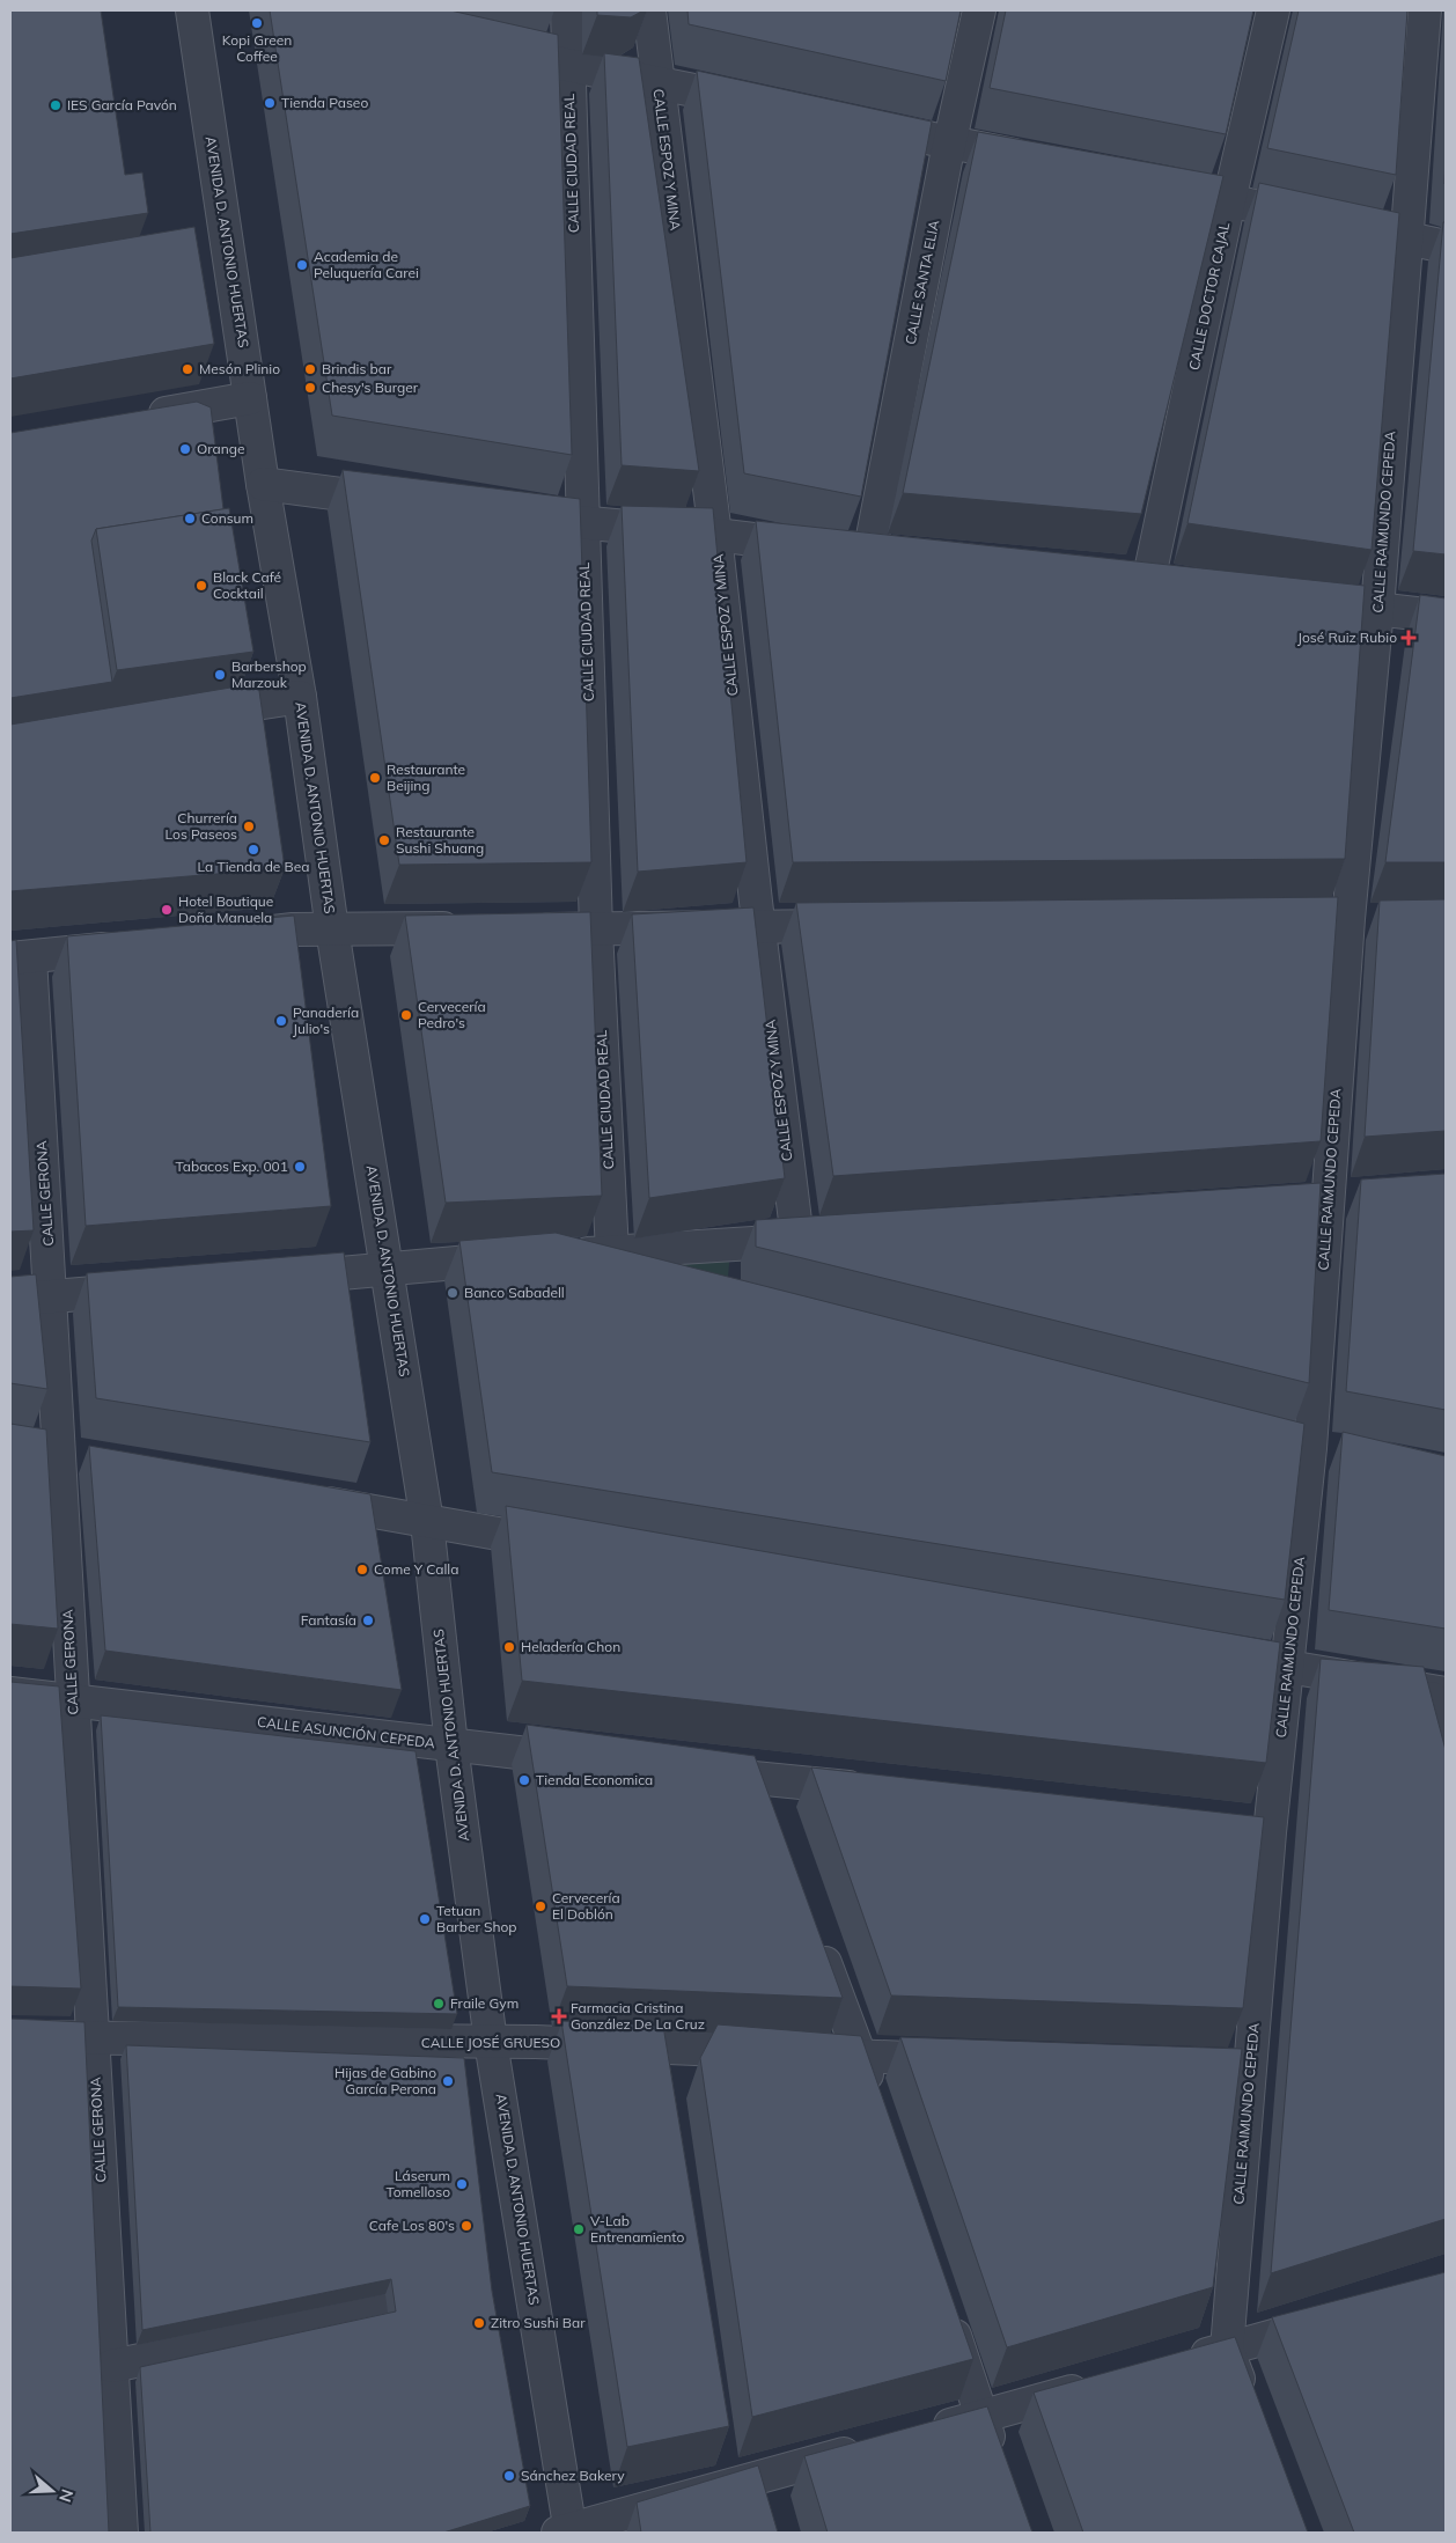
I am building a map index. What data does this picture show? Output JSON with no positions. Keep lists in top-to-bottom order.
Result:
{
  "streets": {
    "street": [
      "CALLE ESPOZ Y MINA",
      "CALLE CIUDAD REAL",
      "AVENIDA D. ANTONIO HUERTAS",
      "CALLE SANTA ELIA",
      "CALLE DOCTOR CAJAL",
      "CALLE RAIMUNDO CEPEDA",
      "CALLE GERONA",
      "CALLE ASUNCIÓN CEPEDA",
      "CALLE JOSÉ GRUESO"
    ]
  },
  "crossings": [
    ["AVENIDA D. ANTONIO HUERTAS", "CALLE ASUNCIÓN CEPEDA"],
    ["AVENIDA D. ANTONIO HUERTAS", "CALLE JOSÉ GRUESO"],
    ["CALLE GERONA", "CALLE ASUNCIÓN CEPEDA"],
    ["CALLE GERONA", "CALLE JOSÉ GRUESO"]
  ],
  "places": {
    "other": [
      "Kopi Green Coffee",
      "Tienda Paseo",
      "IES García Pavón",
      "Academia de Peluquería Carei",
      "Mesón Plinio",
      "Brindis bar",
      "Chesy's Burger",
      "Orange",
      "Consum",
      "Black Café Cocktail",
      "Barbershop Marzouk",
      "Restaurante Beijing",
      "Churrería Los Paseos",
      "Restaurante Sushi Shuang",
      "La Tienda de Bea",
      "Hotel Boutique Doña Manuela",
      "Cervecería Pedro's",
      "Panadería Julio's",
      "Tabacos Exp. 001",
      "Banco Sabadell",
      "Come Y Calla",
      "Fantasía",
      "Heladería Chon",
      "Tienda Economica",
      "Cervecería El Doblón",
      "Tetuan Barber Shop",
      "Fraile Gym",
      "Hijas de Gabino García Perona",
      "Láserum Tomelloso",
      "Cafe Los 80's",
      "V-Lab Entrenamiento",
      "Zitro Sushi Bar",
      "Sánchez Bakery"
    ],
    "health": ["José Ruiz Rubio", "Farmacia Cristina González De La Cruz"]
  },
  "north": "right"
}
